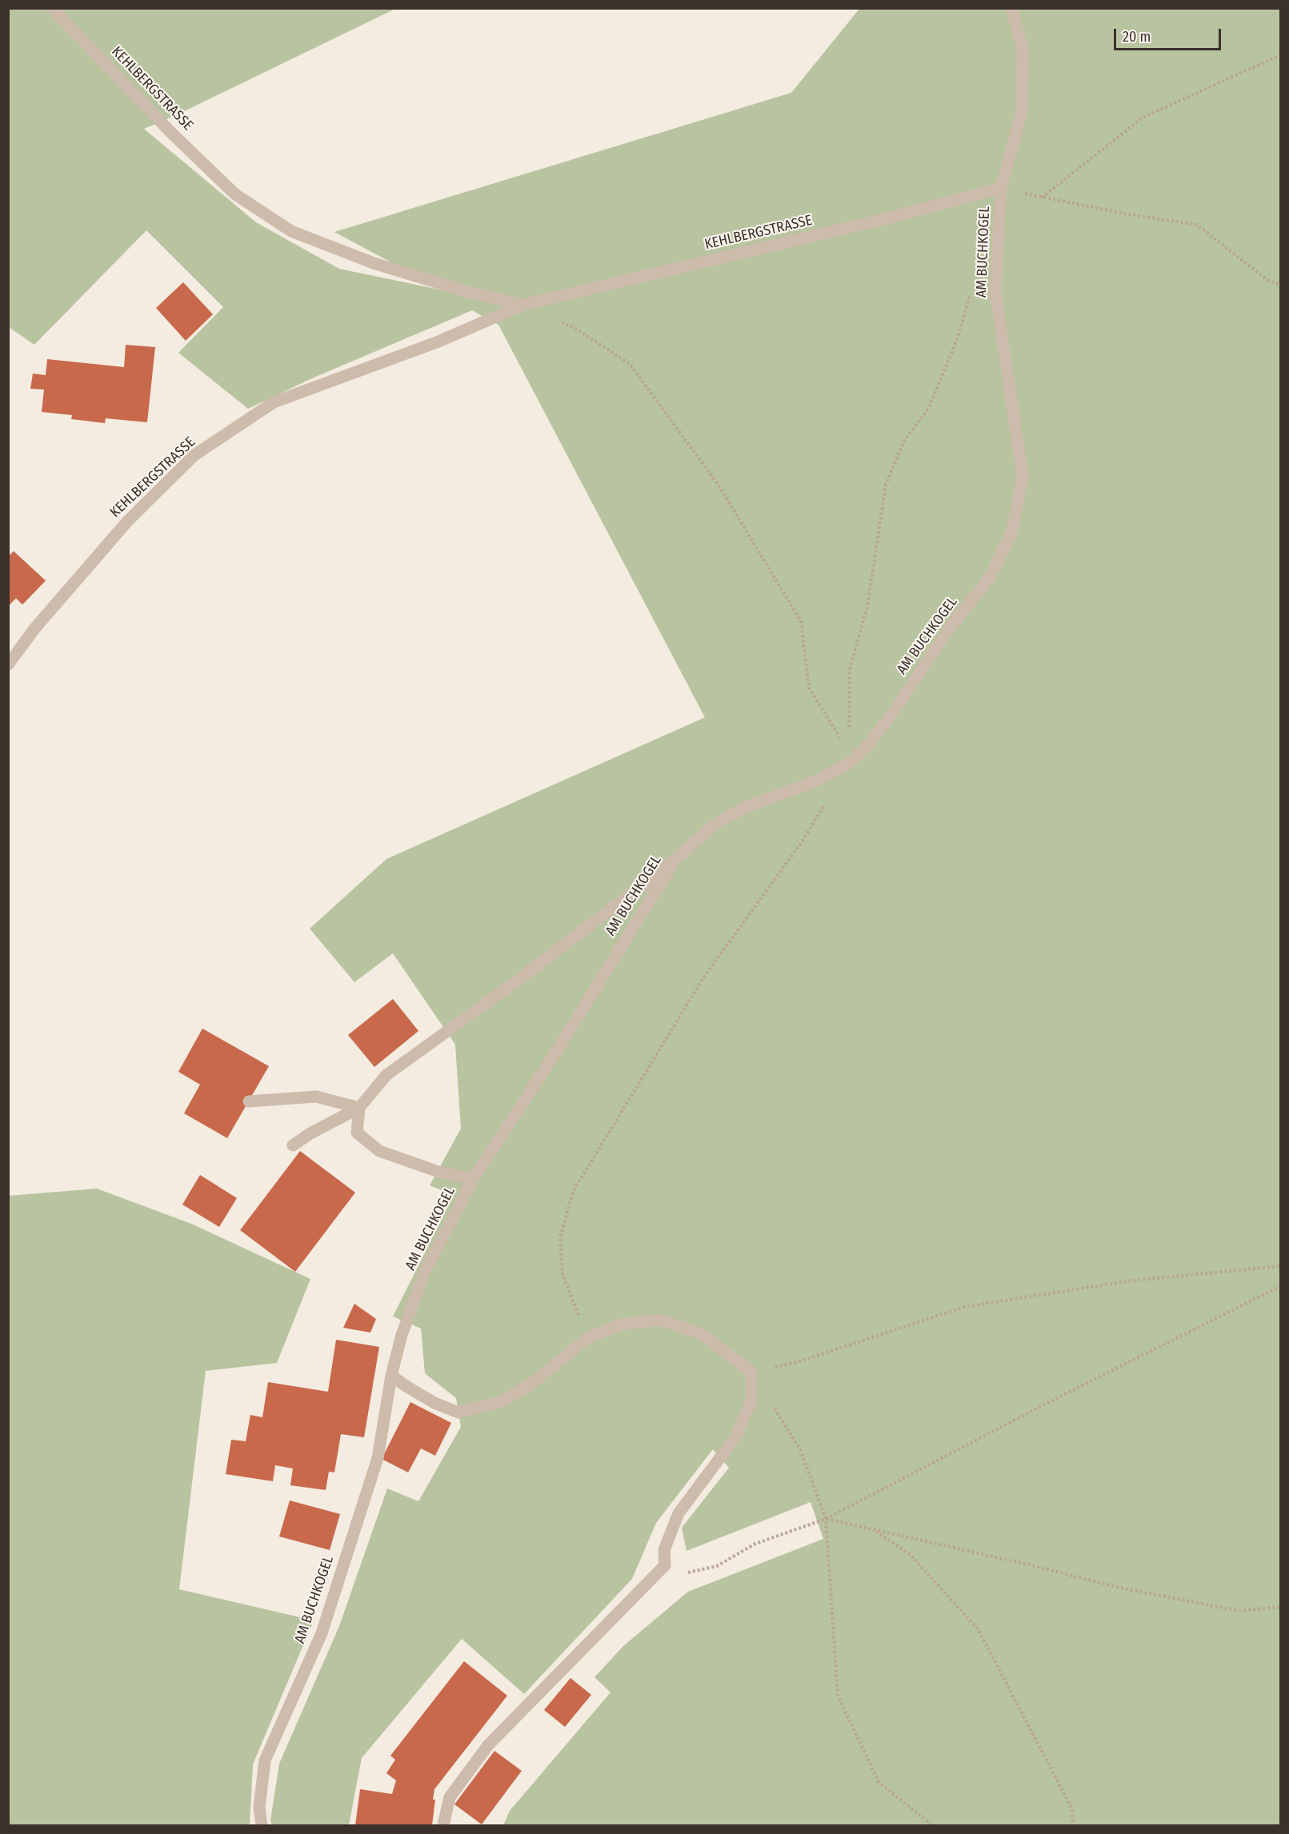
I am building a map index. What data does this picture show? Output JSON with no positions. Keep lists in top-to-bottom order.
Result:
{
  "streets": {
    "street": ["KEHLBERGSTRASSE", "AM BUCHKOGEL"]
  },
  "crossings": [
    ["KEHLBERGSTRASSE", "AM BUCHKOGEL"]
  ],
  "scale_bar": "20 m"
}
